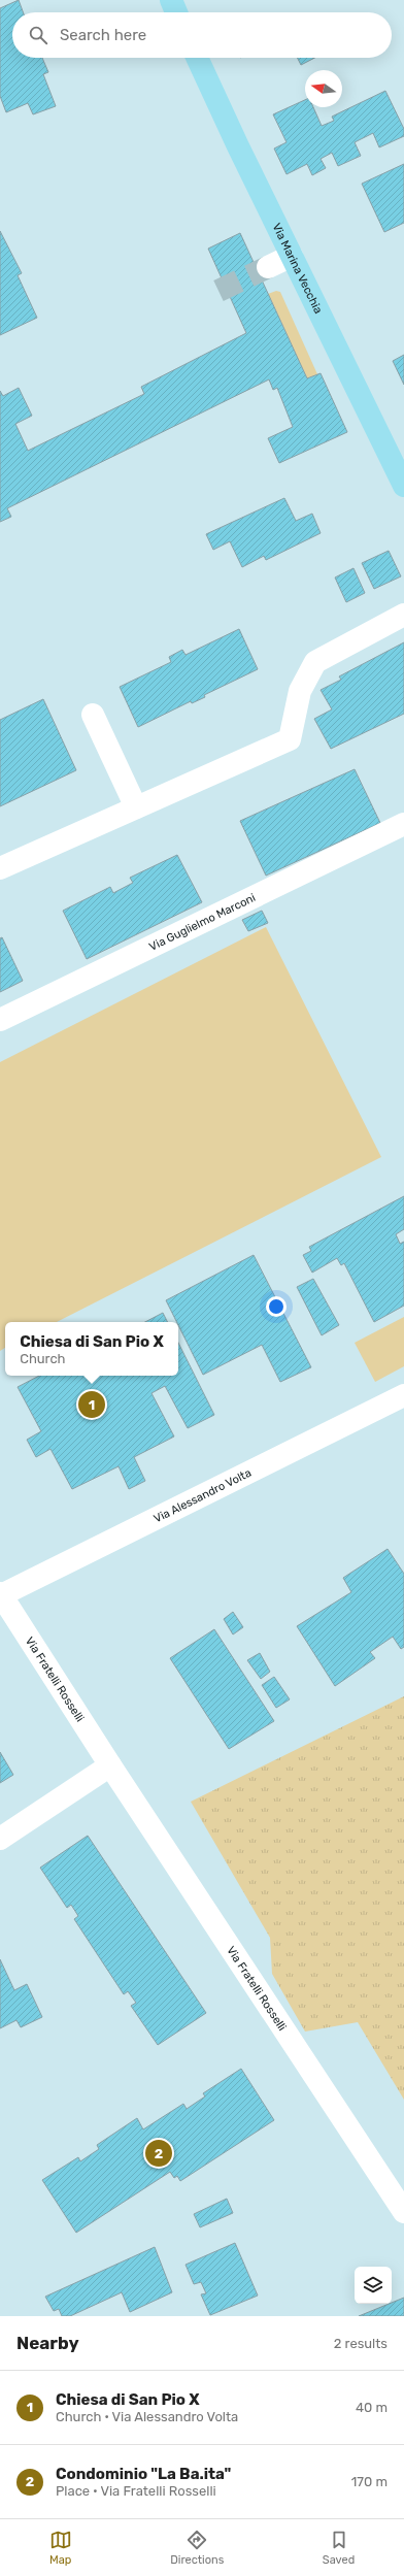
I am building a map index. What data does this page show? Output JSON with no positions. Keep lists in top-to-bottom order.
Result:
{
  "streets": {
    "main road": ["Via Marina Vecchia"],
    "street": ["Via Guglielmo Marconi", "Via Alessandro Volta", "Via Fratelli Rosselli"]
  },
  "crossings": [
    ["Via Alessandro Volta", "Via Fratelli Rosselli"]
  ],
  "north": "left",
  "page": {
    "search": "Search here",
    "popup": ["Chiesa di San Pio X", "Church"],
    "pins": ["1", "2"],
    "heading": ["Nearby", "2 results"],
    "list": [
      {
        "mark": "1",
        "name": "Chiesa di San Pio X",
        "note": "Church · Via Alessandro Volta",
        "value": "40 m"
      },
      {
        "mark": "2",
        "name": "Condominio \"La Ba.ita\"",
        "note": "Place · Via Fratelli Rosselli",
        "value": "170 m"
      }
    ],
    "nav": ["Map", "Directions", "Saved"]
  }
}
